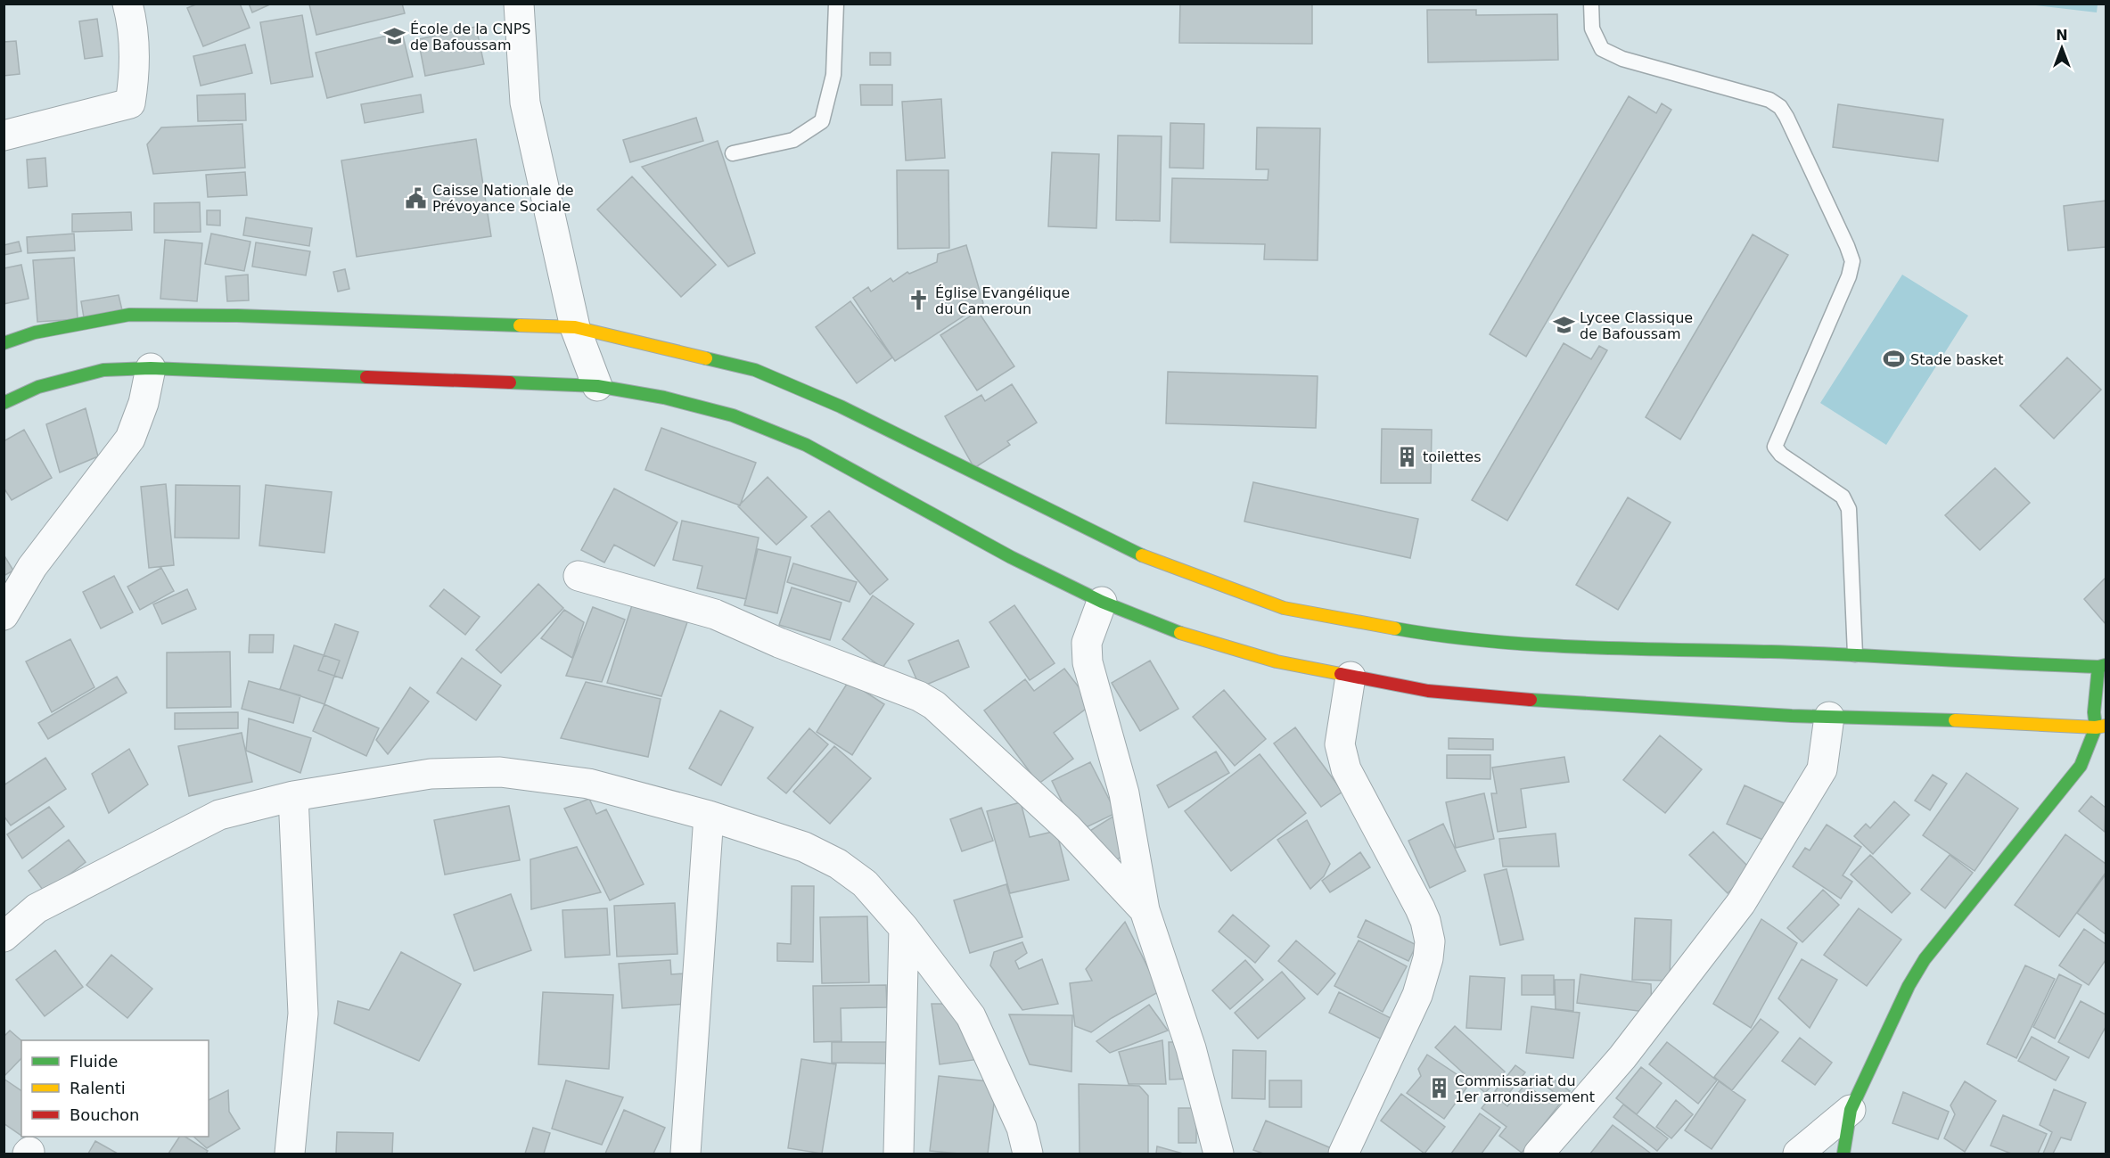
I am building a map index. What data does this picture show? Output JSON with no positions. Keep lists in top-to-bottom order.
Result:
{
  "places": {
    "school or university": ["École de la CNPS de Bafoussam", "Lycee Classique de Bafoussam"],
    "public building": ["Caisse Nationale de Prévoyance Sociale"],
    "church": ["Église Evangélique du Cameroun"],
    "sports": ["Stade basket"],
    "building": ["toilettes", "Commissariat du 1er arrondissement"]
  },
  "legend": ["Fluide", "Ralenti", "Bouchon"],
  "north": "top"
}
